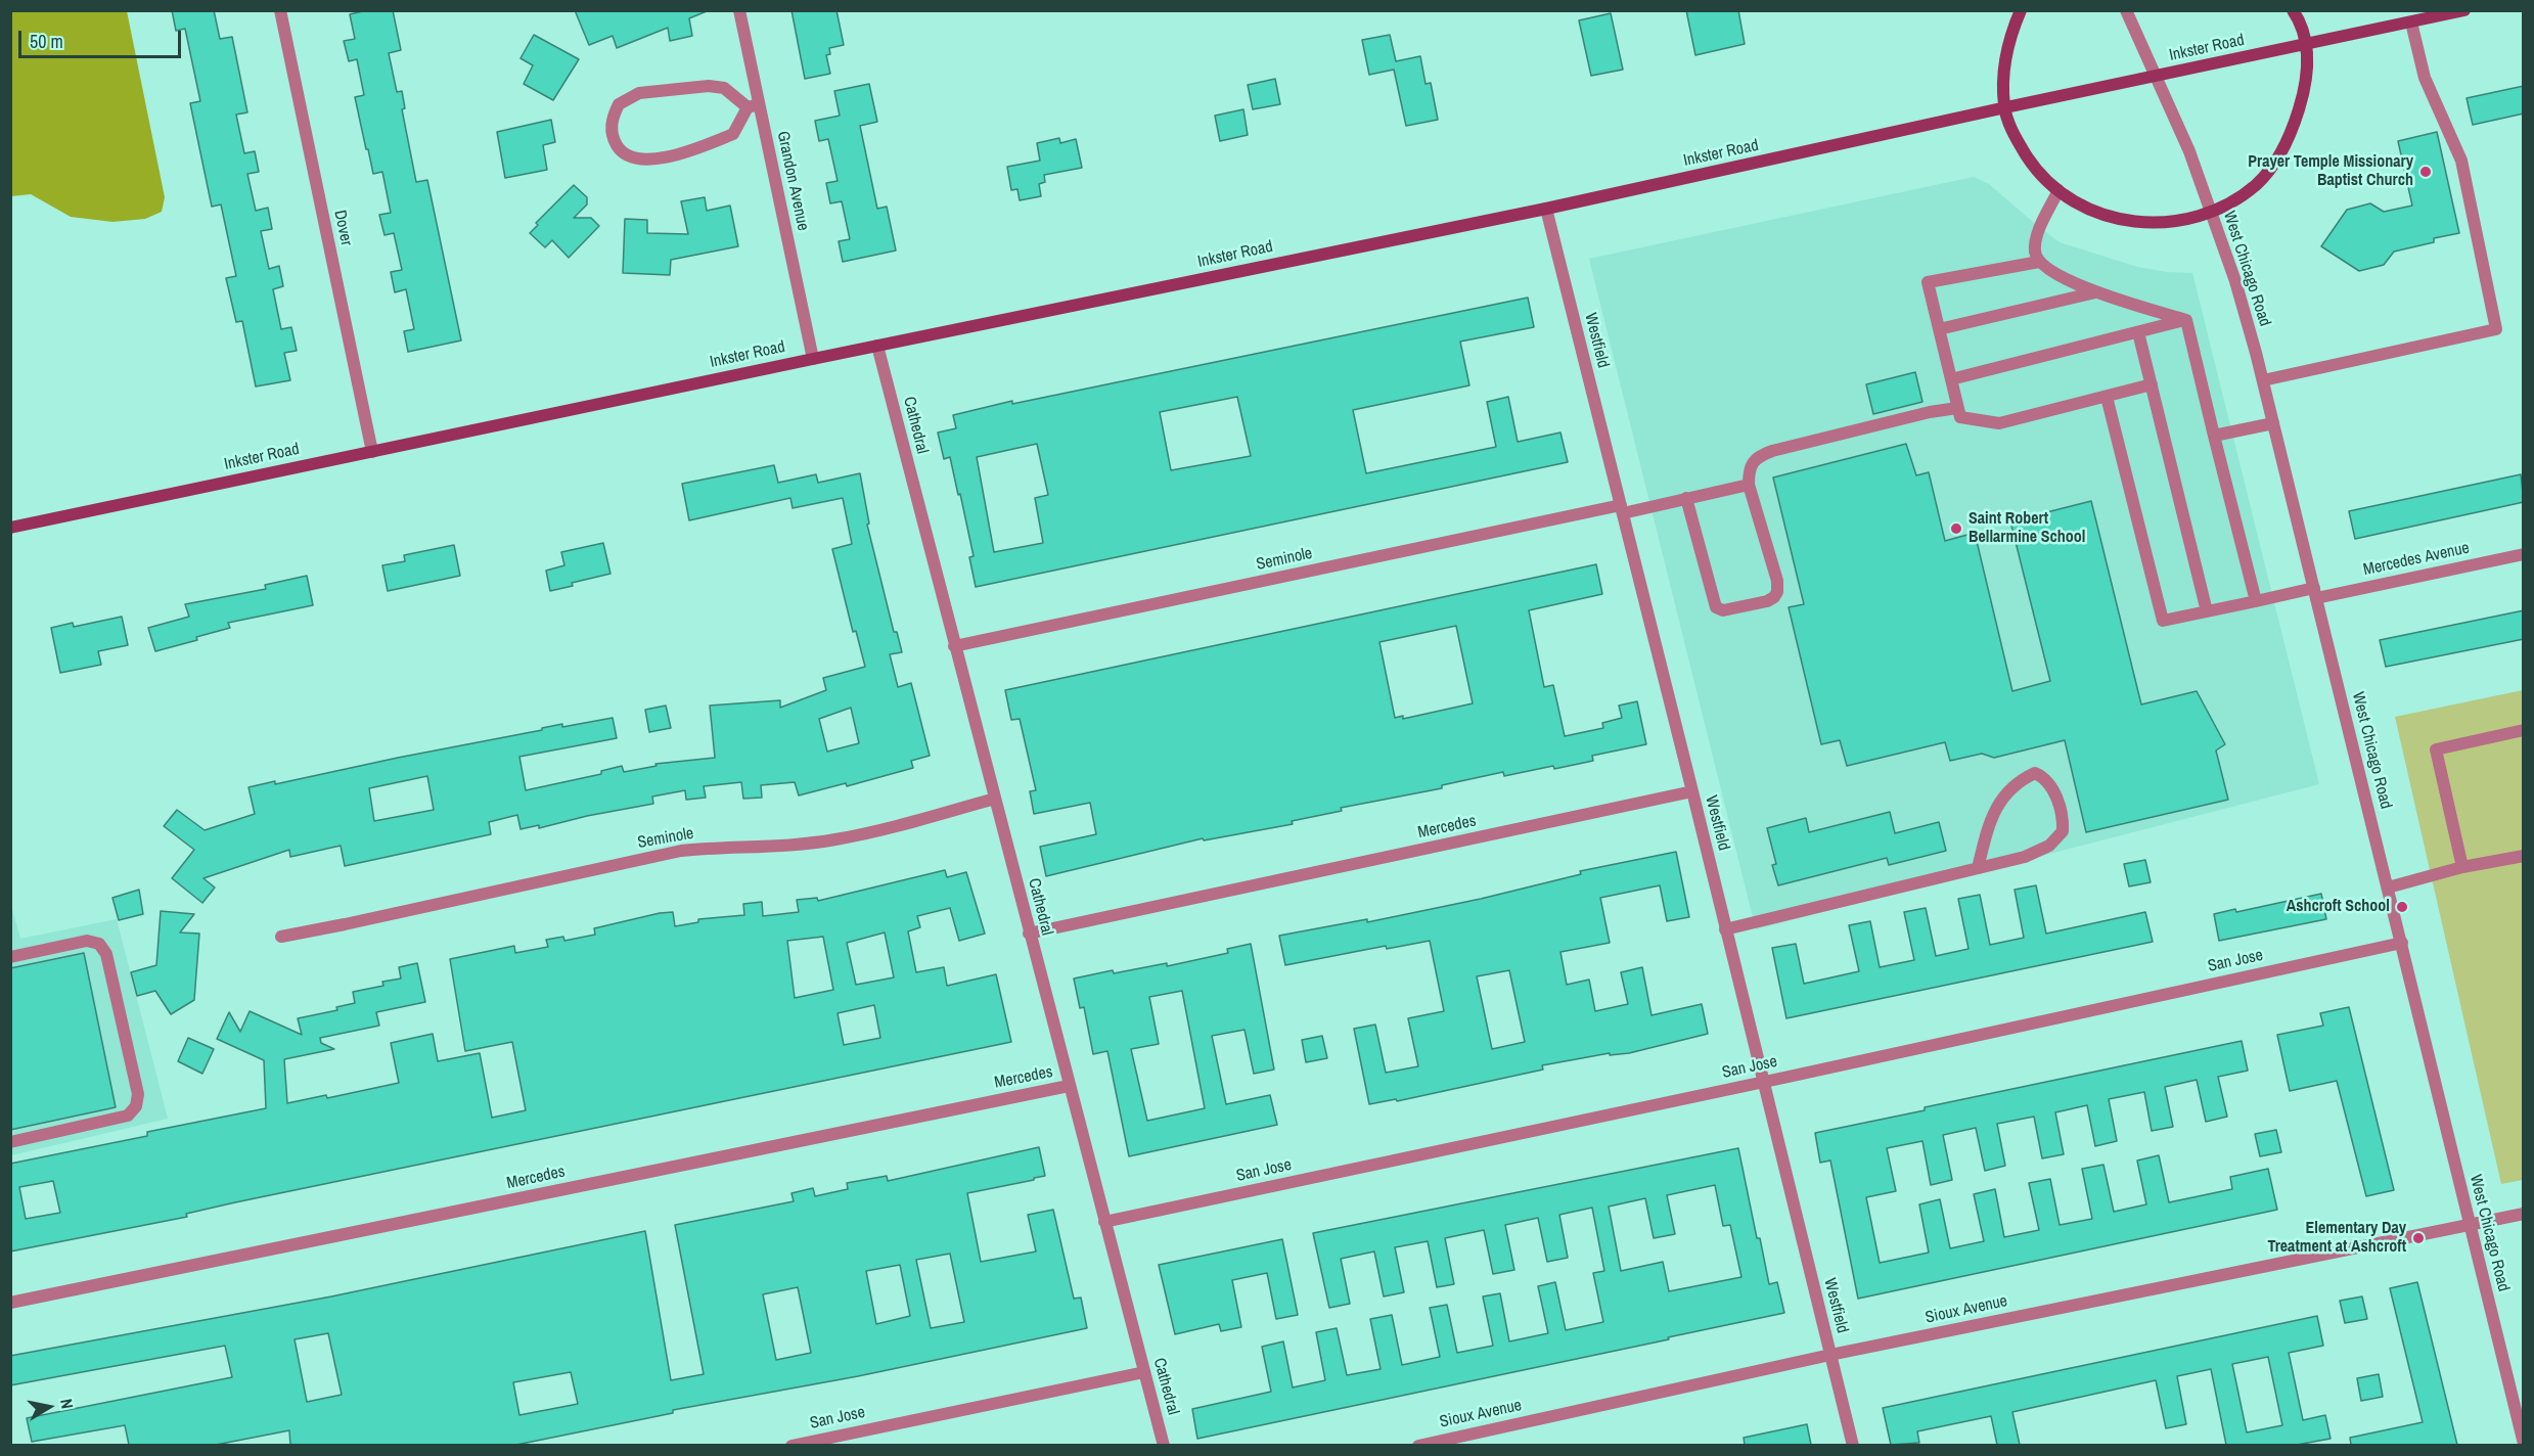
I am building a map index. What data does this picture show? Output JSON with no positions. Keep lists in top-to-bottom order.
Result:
{
  "streets": {
    "main road": ["Inkster Road"],
    "street": [
      "Grandon Avenue",
      "Dover",
      "West Chicago Road",
      "Westfield",
      "Cathedral",
      "Seminole",
      "Mercedes Avenue",
      "Mercedes",
      "San Jose",
      "Sioux Avenue"
    ]
  },
  "crossings": [
    ["Inkster Road", "Grandon Avenue"],
    ["Inkster Road", "Dover"],
    ["Inkster Road", "West Chicago Road"],
    ["Inkster Road", "Westfield"],
    ["Inkster Road", "Cathedral"],
    ["West Chicago Road", "Mercedes Avenue"],
    ["West Chicago Road", "San Jose"],
    ["West Chicago Road", "Sioux Avenue"],
    ["Westfield", "Seminole"],
    ["Westfield", "Mercedes"],
    ["Westfield", "San Jose"],
    ["Westfield", "Sioux Avenue"],
    ["Cathedral", "Seminole"],
    ["Cathedral", "Mercedes"],
    ["Cathedral", "San Jose"]
  ],
  "places": [
    "Prayer Temple Missionary Baptist Church",
    "Saint Robert Bellarmine School",
    "Ashcroft School",
    "Elementary Day Treatment at Ashcroft"
  ],
  "scale_bar": "50 m",
  "north": "right"
}
